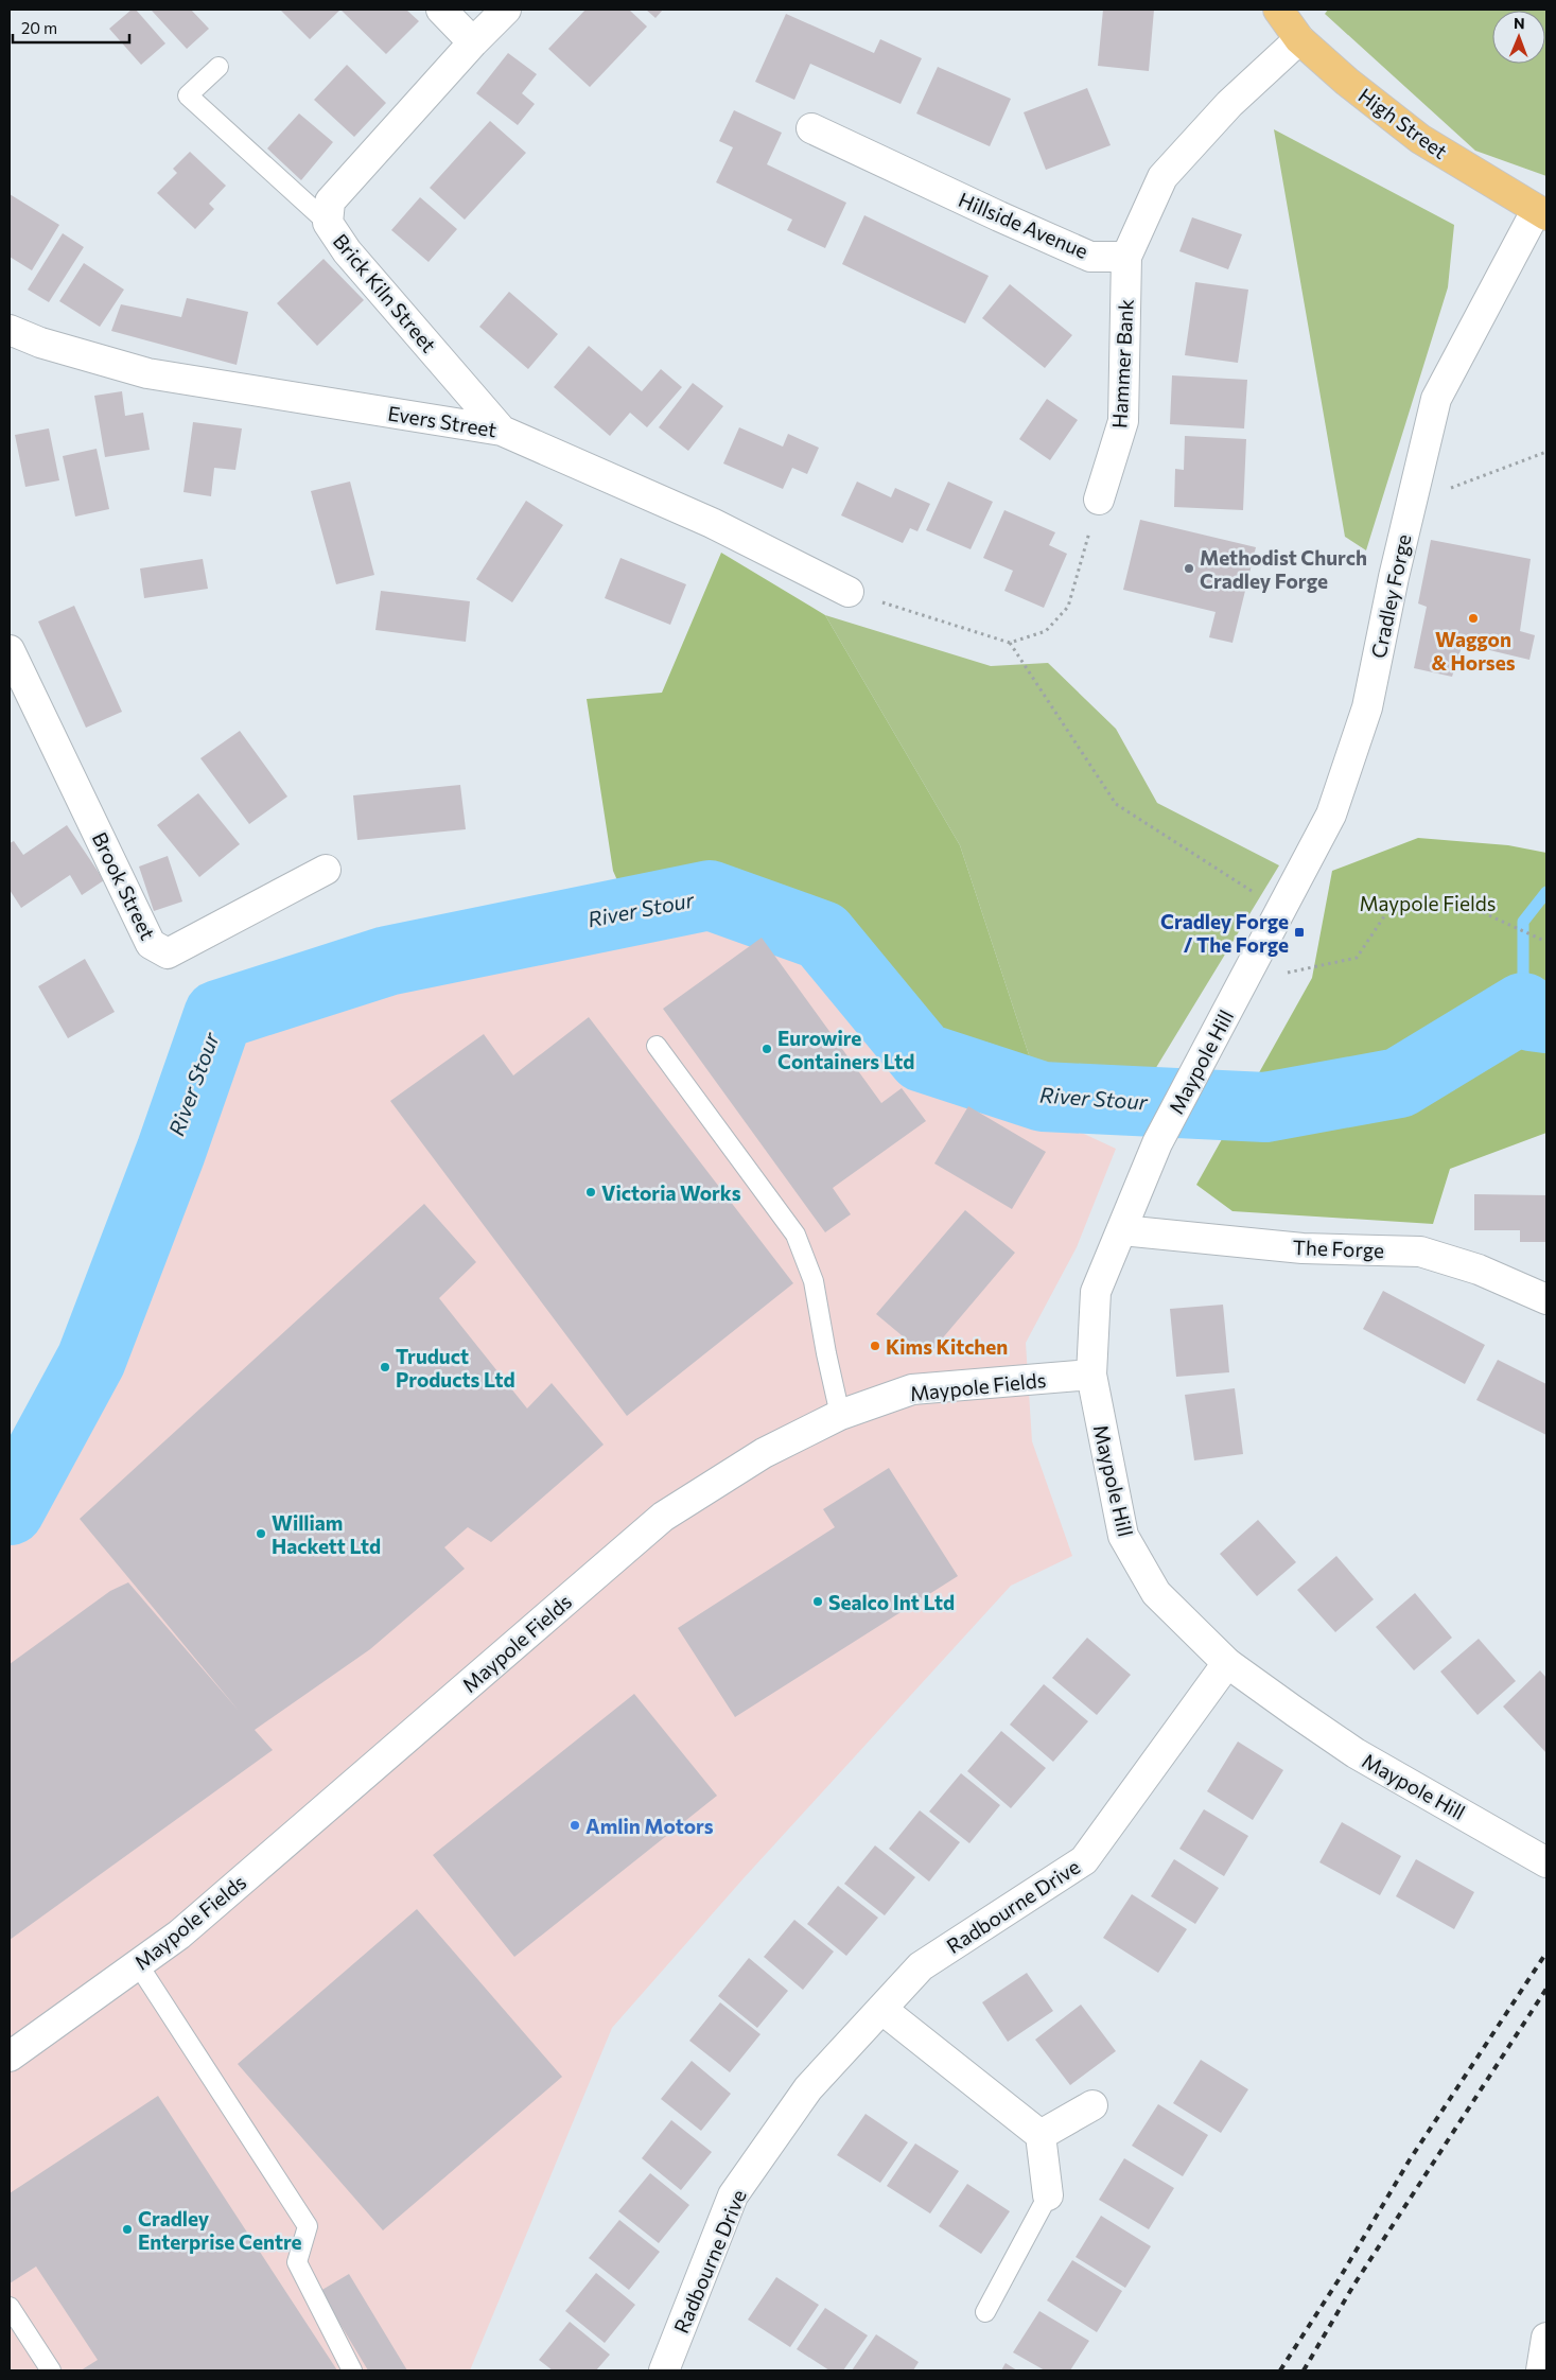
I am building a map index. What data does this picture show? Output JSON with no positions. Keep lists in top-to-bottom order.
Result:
{
  "streets": {
    "main road": ["High Street"],
    "street": [
      "Hillside Avenue",
      "Brick Kiln Street",
      "Hammer Bank",
      "Evers Street",
      "Cradley Forge",
      "Brook Street",
      "Maypole Hill",
      "The Forge",
      "Maypole Fields",
      "Radbourne Drive"
    ]
  },
  "crossings": [
    ["High Street", "Cradley Forge"],
    ["Hillside Avenue", "Hammer Bank"],
    ["Brick Kiln Street", "Evers Street"],
    ["Cradley Forge", "Maypole Hill"],
    ["Maypole Hill", "The Forge"],
    ["Maypole Hill", "Maypole Fields"],
    ["Maypole Hill", "Radbourne Drive"]
  ],
  "water": ["River Stour"],
  "parks": ["Maypole Fields"],
  "places": {
    "other": [
      "Methodist Church Cradley Forge",
      "Waggon & Horses",
      "Eurowire Containers Ltd",
      "Victoria Works",
      "Kims Kitchen",
      "Truduct Products Ltd",
      "William Hackett Ltd",
      "Sealco Int Ltd",
      "Amlin Motors",
      "Cradley Enterprise Centre"
    ],
    "transit": ["Cradley Forge / The Forge"]
  },
  "scale_bar": "20 m",
  "north": "top"
}
